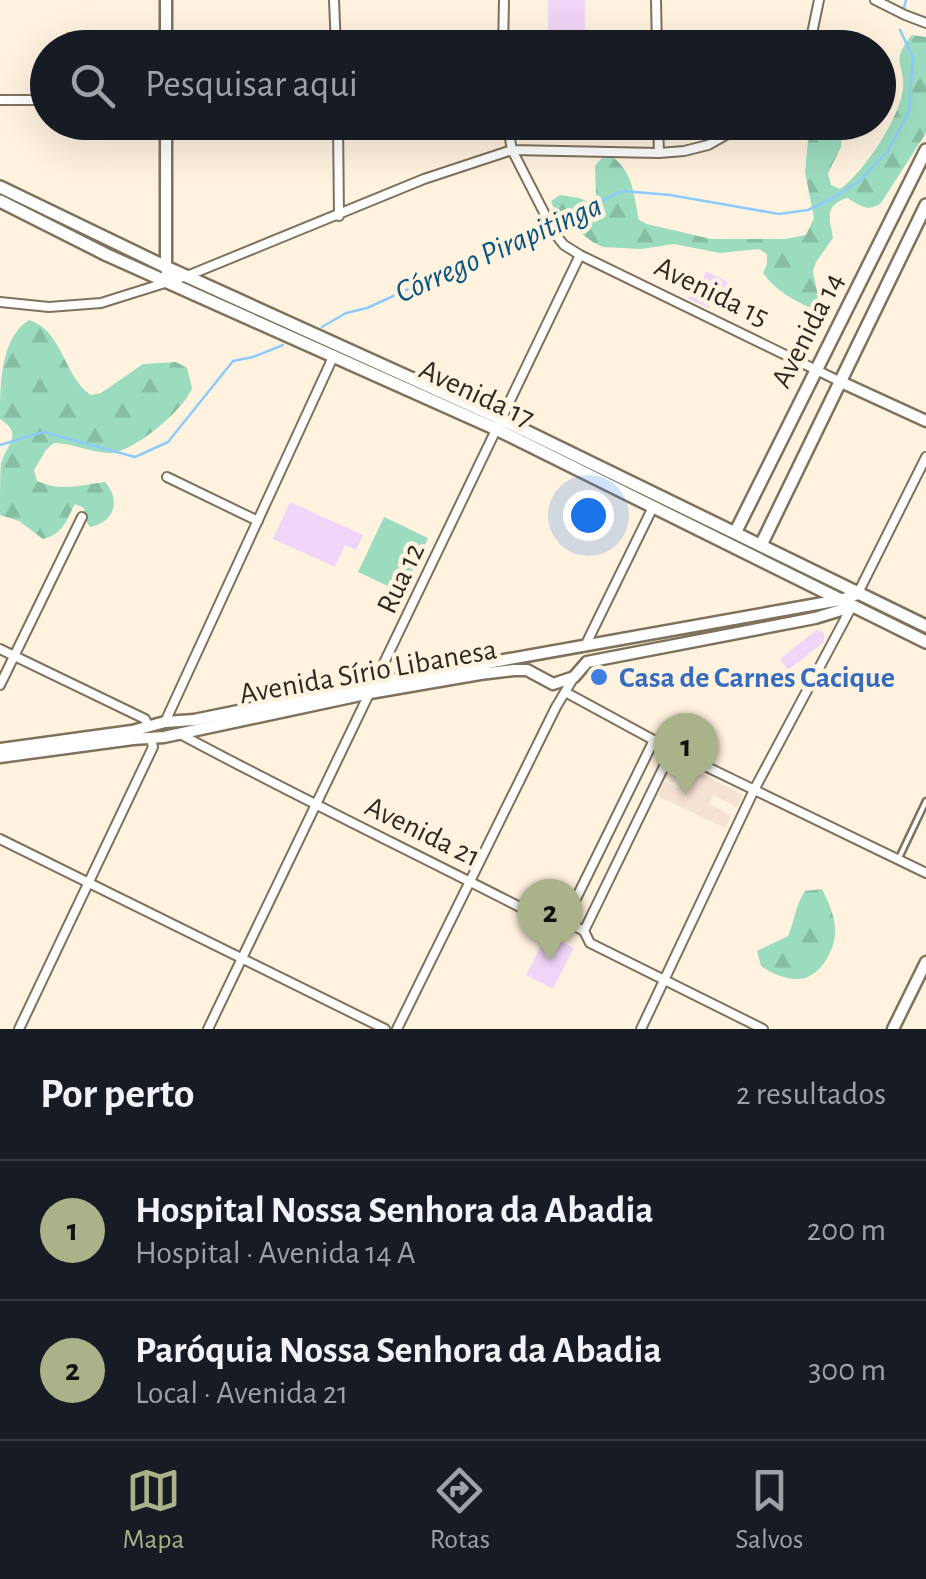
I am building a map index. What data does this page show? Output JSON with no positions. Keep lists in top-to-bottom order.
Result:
{
  "streets": {
    "main road": ["Avenida 14", "Avenida 17"],
    "street": [
      "Avenida 15",
      "Rua 12",
      "Avenida Sírio Libanesa",
      "Avenida 21"
    ]
  },
  "crossings": [
    ["Avenida 15", "Avenida 14"],
    ["Avenida 15", "Rua 12"],
    ["Avenida 14", "Avenida 17"],
    ["Avenida 17", "Rua 12"],
    ["Avenida 17", "Avenida Sírio Libanesa"],
    ["Rua 12", "Avenida Sírio Libanesa"],
    ["Rua 12", "Avenida 21"],
    ["Avenida Sírio Libanesa", "Avenida 21"]
  ],
  "water": ["Córrego Pirapitinga"],
  "places": ["Casa de Carnes Cacique"],
  "page": {
    "search": "Pesquisar aqui",
    "pins": ["1", "2"],
    "heading": ["Por perto", "2 resultados"],
    "list": [
      {
        "mark": "1",
        "name": "Hospital Nossa Senhora da Abadia",
        "note": "Hospital · Avenida 14 A",
        "value": "200 m"
      },
      {
        "mark": "2",
        "name": "Paróquia Nossa Senhora da Abadia",
        "note": "Local · Avenida 21",
        "value": "300 m"
      }
    ],
    "nav": ["Mapa", "Rotas", "Salvos"]
  }
}
